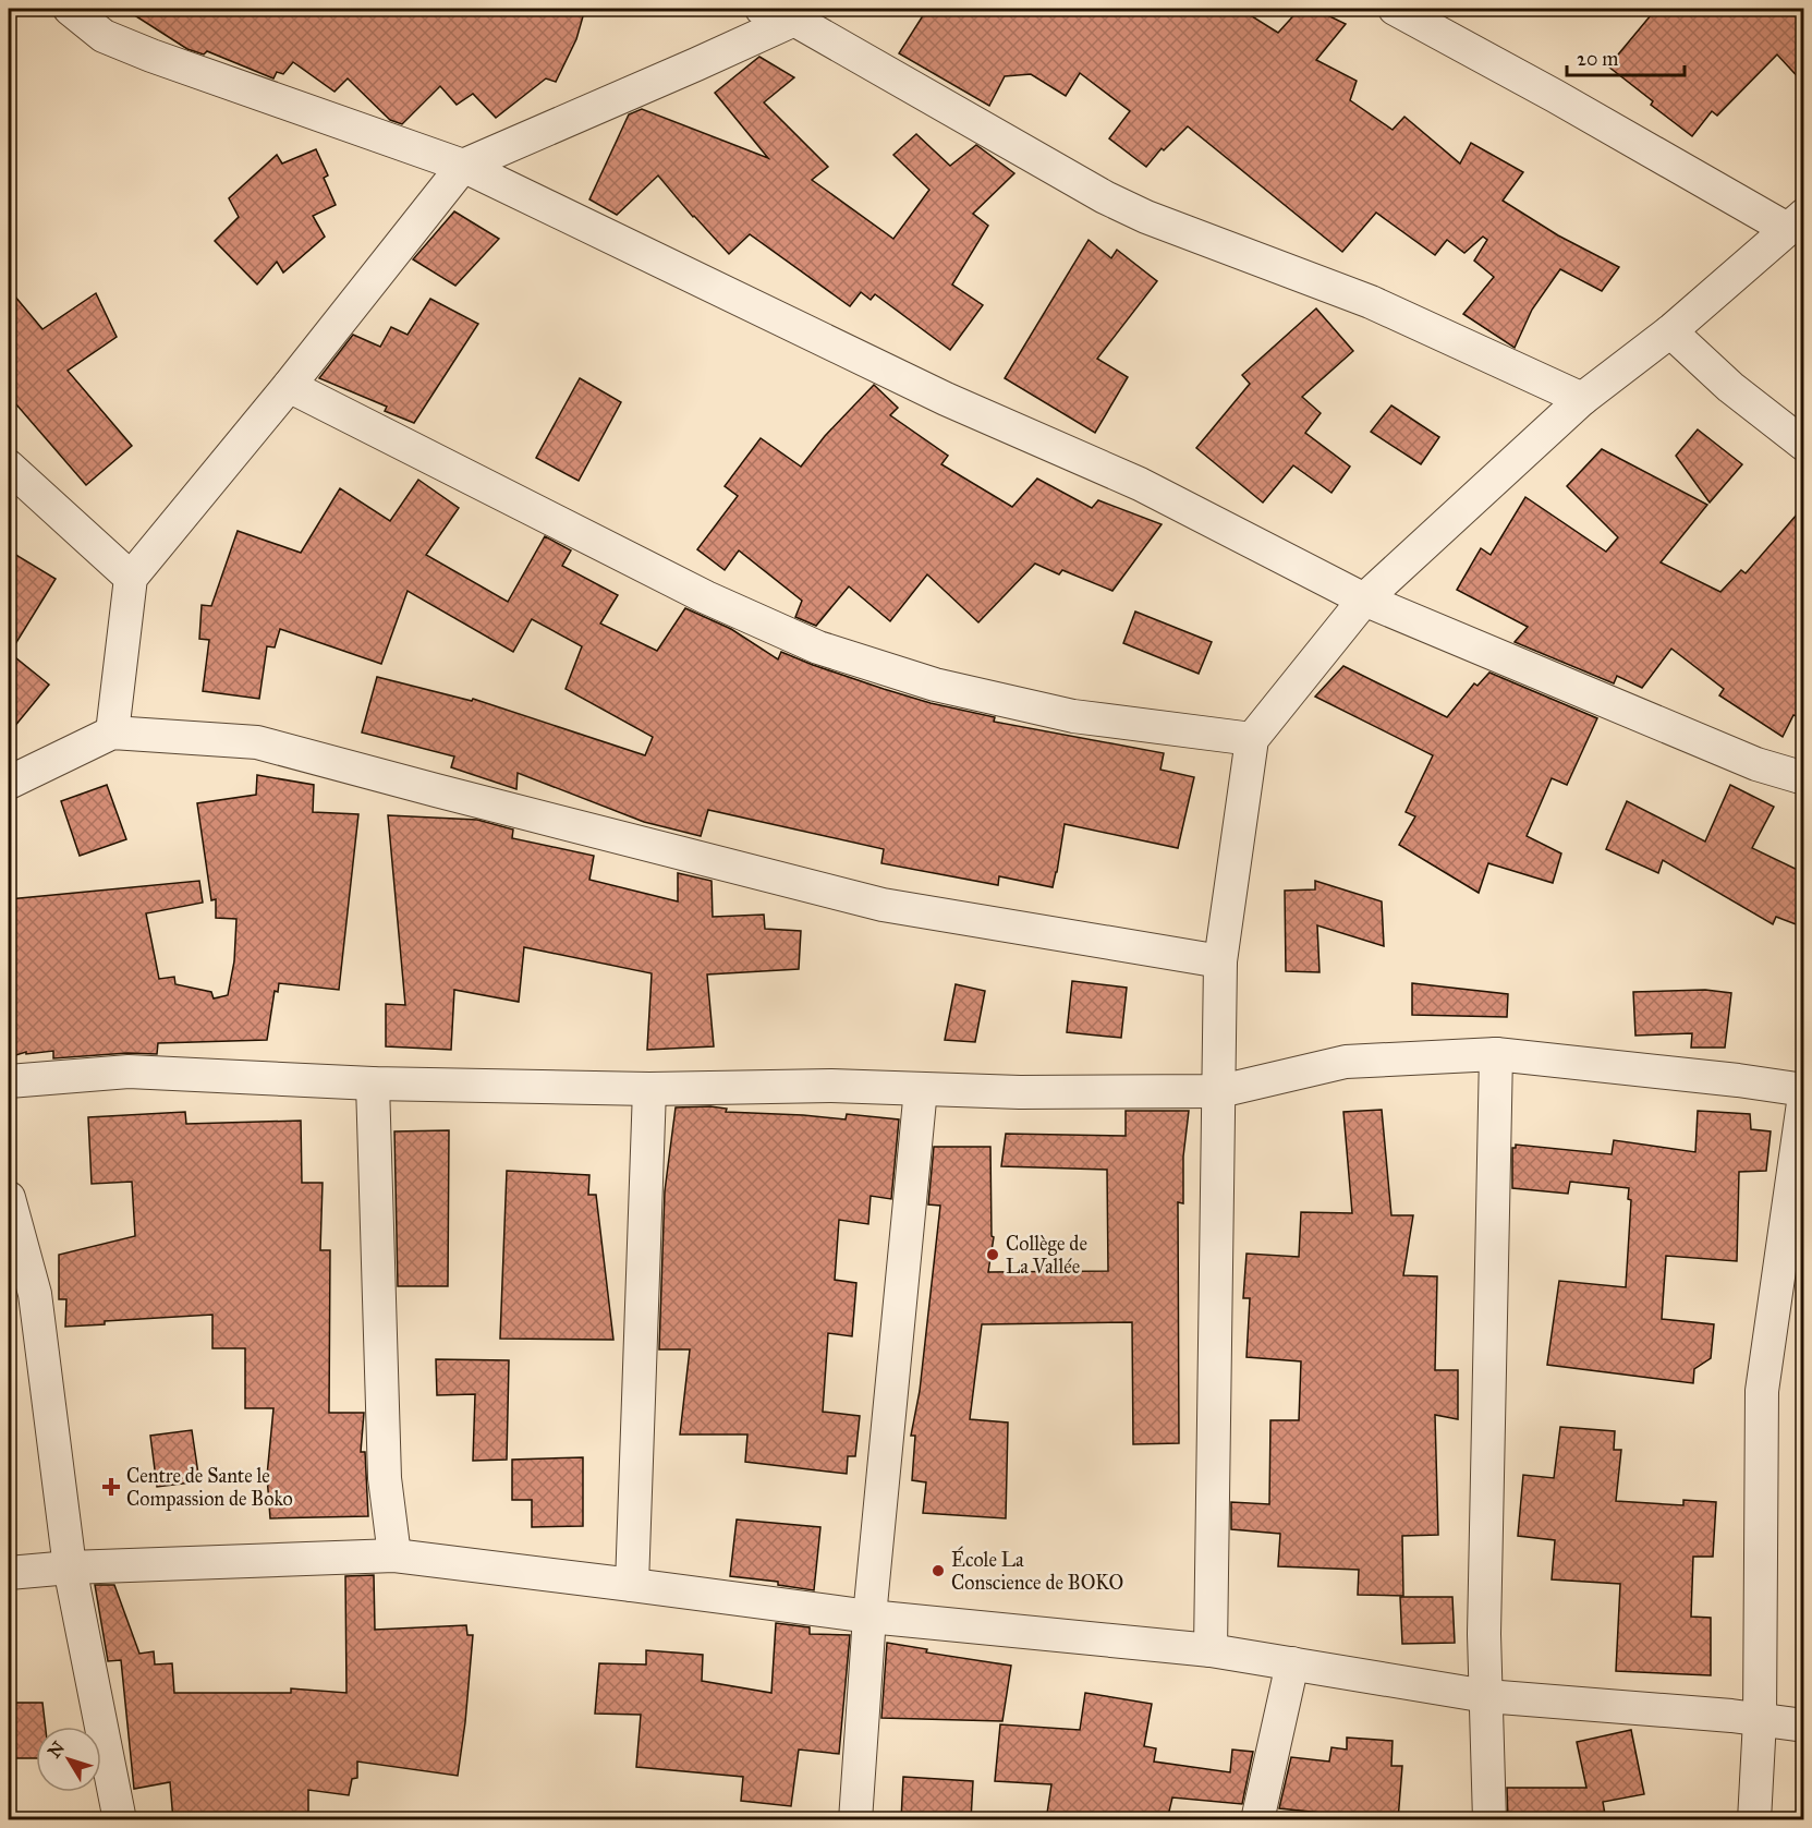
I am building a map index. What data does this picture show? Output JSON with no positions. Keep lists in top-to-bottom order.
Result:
{
  "places": {
    "other": ["Collège de La Vallée", "École La Conscience de BOKO"],
    "health": ["Centre de Sante le Compassion de Boko"]
  },
  "scale_bar": "20 m",
  "north": "top left"
}
